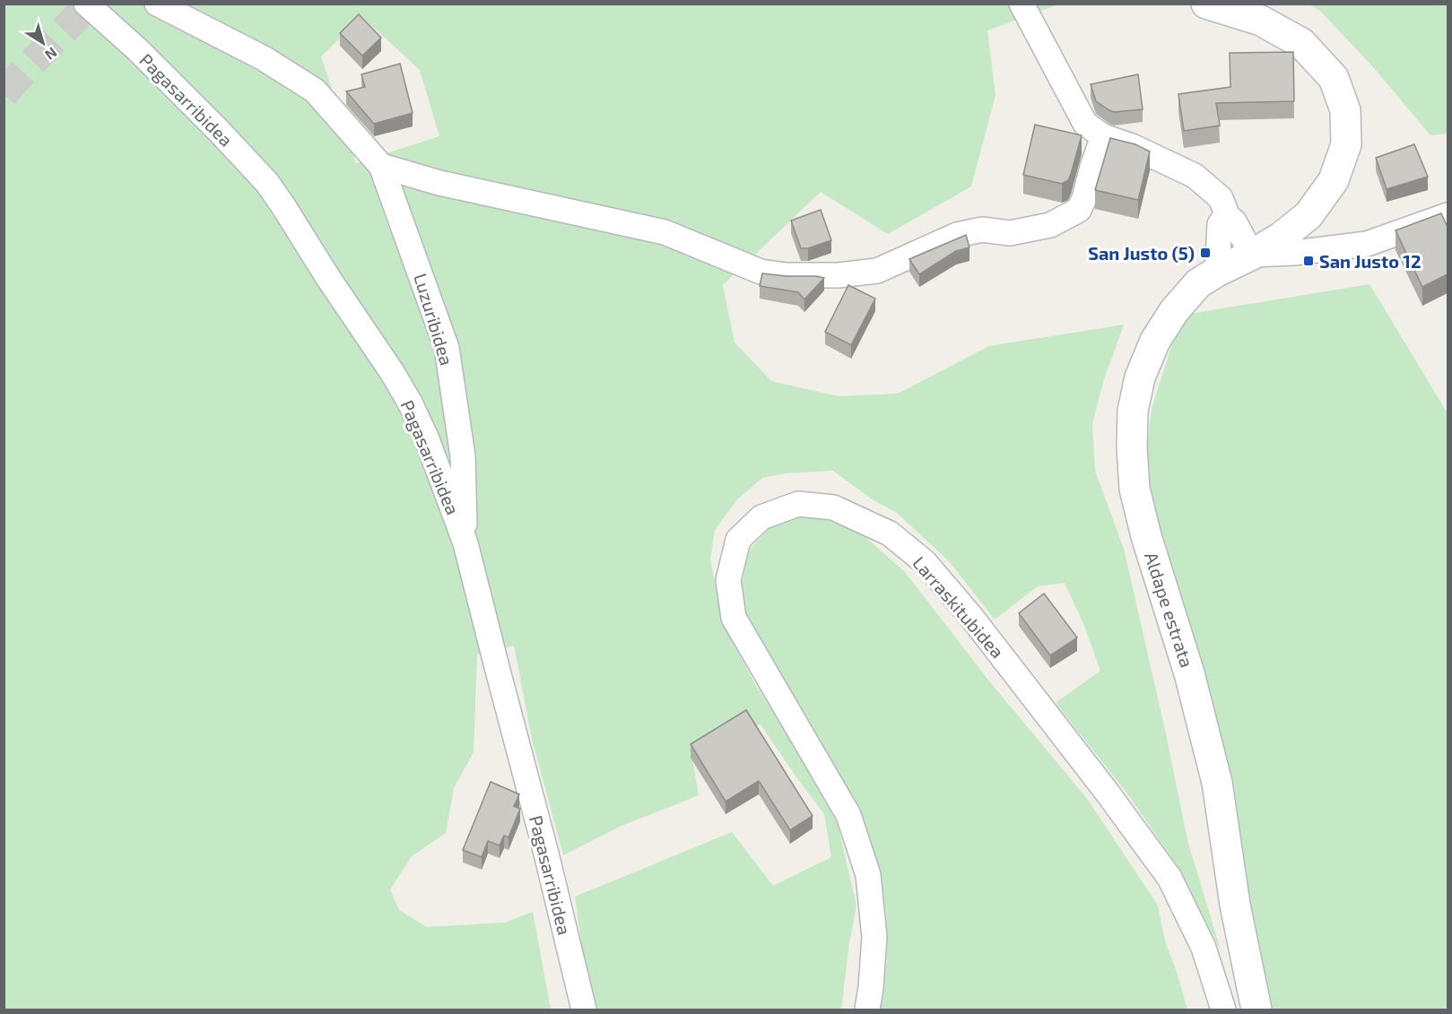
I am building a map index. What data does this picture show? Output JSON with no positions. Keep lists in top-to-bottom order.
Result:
{
  "streets": {
    "street": [
      "Pagasarribidea",
      "Luzuribidea",
      "Larraskitubidea",
      "Aldape estrata"
    ]
  },
  "crossings": [
    ["Pagasarribidea", "Luzuribidea"]
  ],
  "places": {
    "transit": ["San Justo (5)", "San Justo 12"]
  },
  "north": "bottom right"
}
